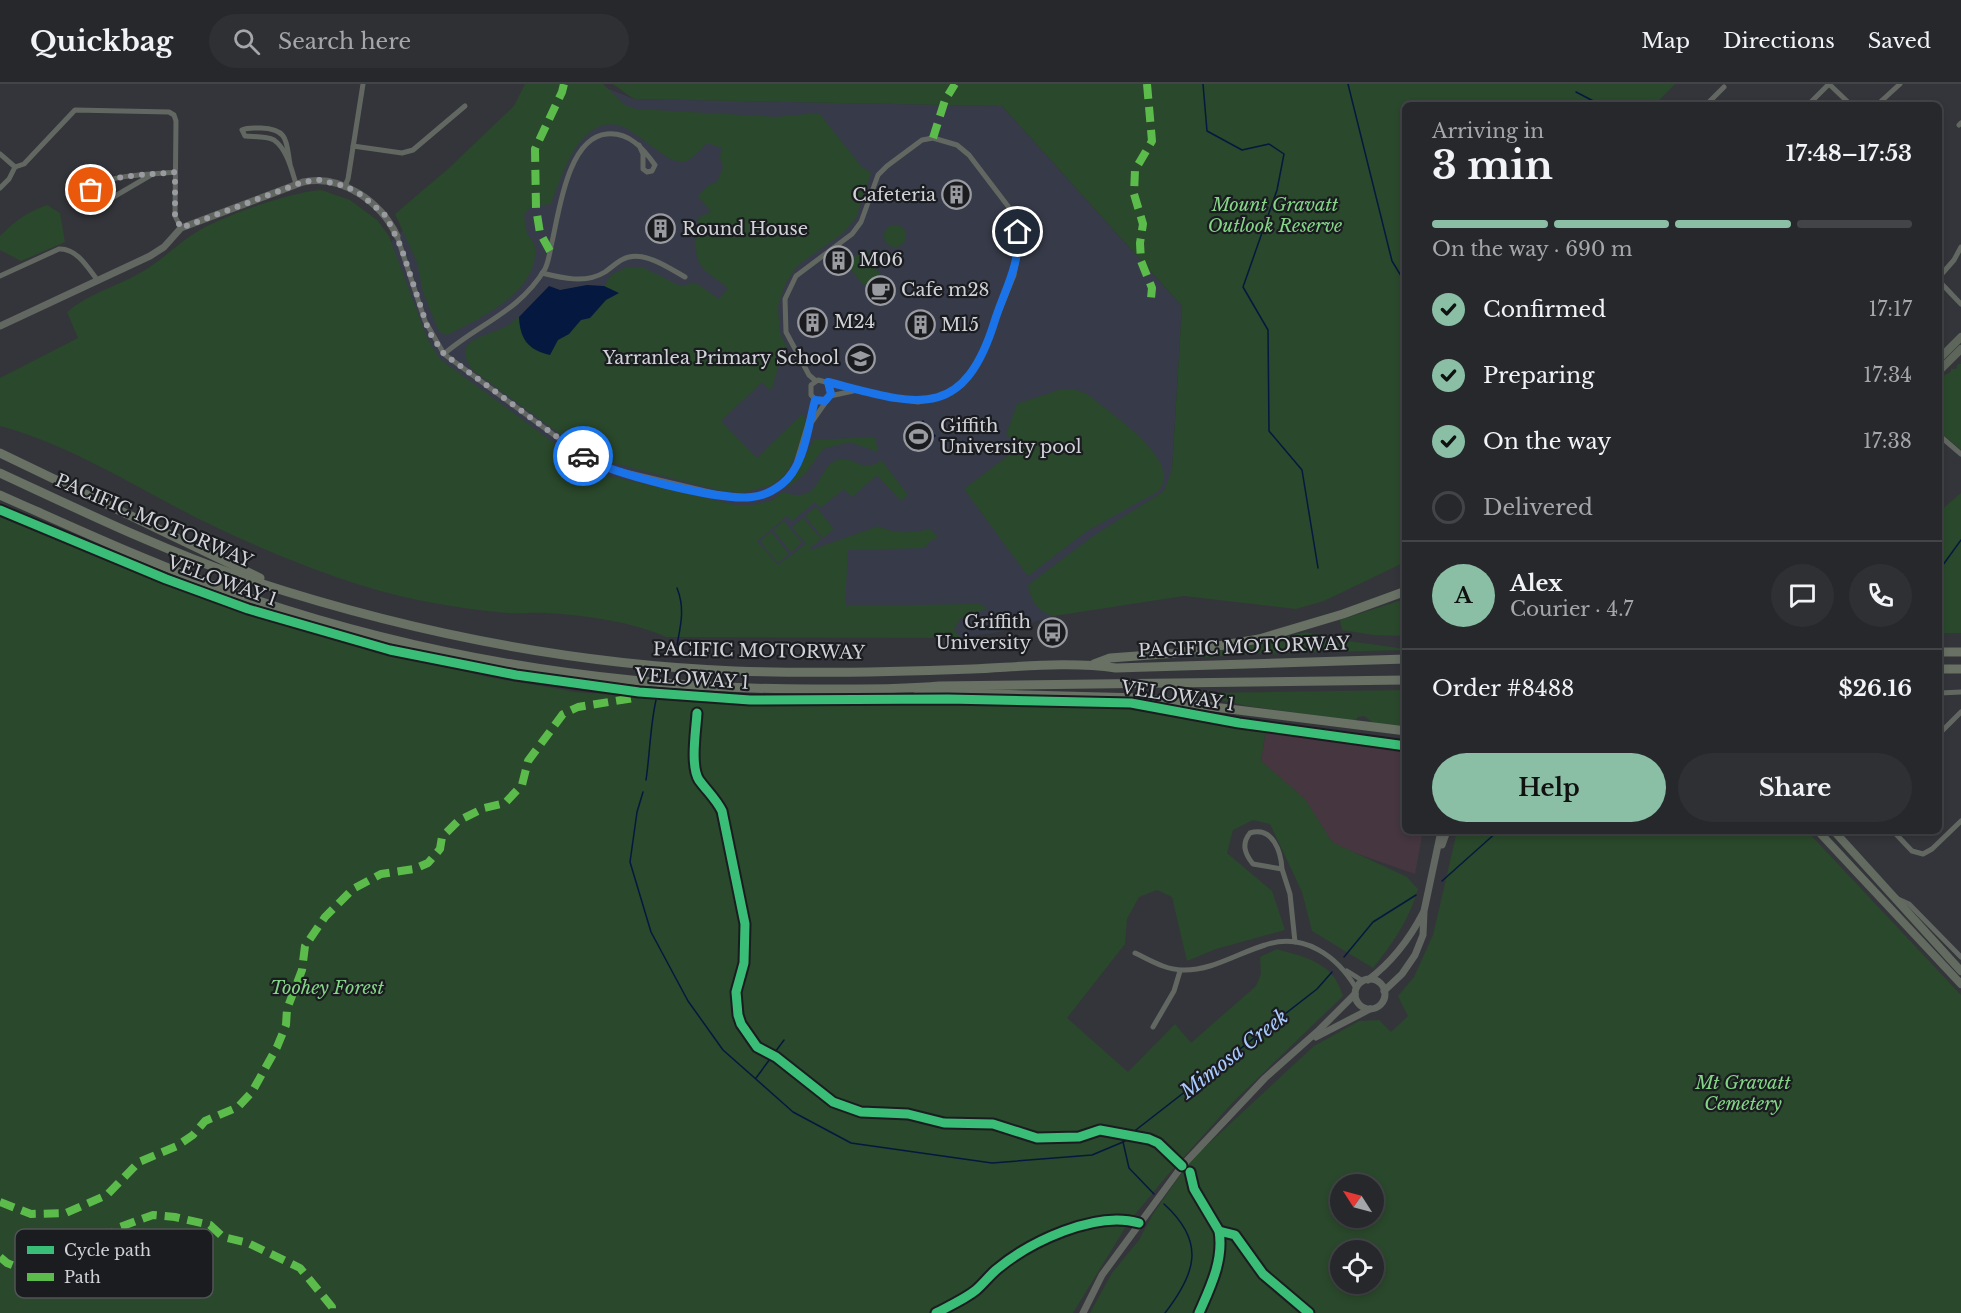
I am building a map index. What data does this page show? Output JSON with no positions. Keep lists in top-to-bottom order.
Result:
{
  "streets": {
    "highway": ["PACIFIC MOTORWAY"],
    "cycle path": ["VELOWAY 1"]
  },
  "water": ["Mimosa Creek"],
  "parks": ["Mount Gravatt Outlook Reserve", "Toohey Forest", "Mt Gravatt Cemetery"],
  "places": {
    "building": [
      "Cafeteria",
      "Round House",
      "M06",
      "M24",
      "M15"
    ],
    "cafe": ["Cafe m28"],
    "school or university": ["Yarranlea Primary School"],
    "sports": ["Giffith University pool"],
    "bus stop": ["Griffith University"]
  },
  "legend": ["Cycle path", "Path"],
  "north": "top left",
  "page": {
    "header": "Quickbag",
    "search": "Search here",
    "nav": ["Map", "Directions", "Saved"],
    "heading": ["3 min", "Arriving in", "17:48–17:53"],
    "panel": [
      "Alex",
      "Courier · 4.7",
      "Order #8488",
      "$26.16"
    ],
    "bar": "On the way · 690 m",
    "list": [
      ["Confirmed", "17:17"],
      ["Preparing", "17:34"],
      ["On the way", "17:38"],
      "Delivered"
    ],
    "round": "A",
    "buttons": ["Help", "Share"]
  }
}
